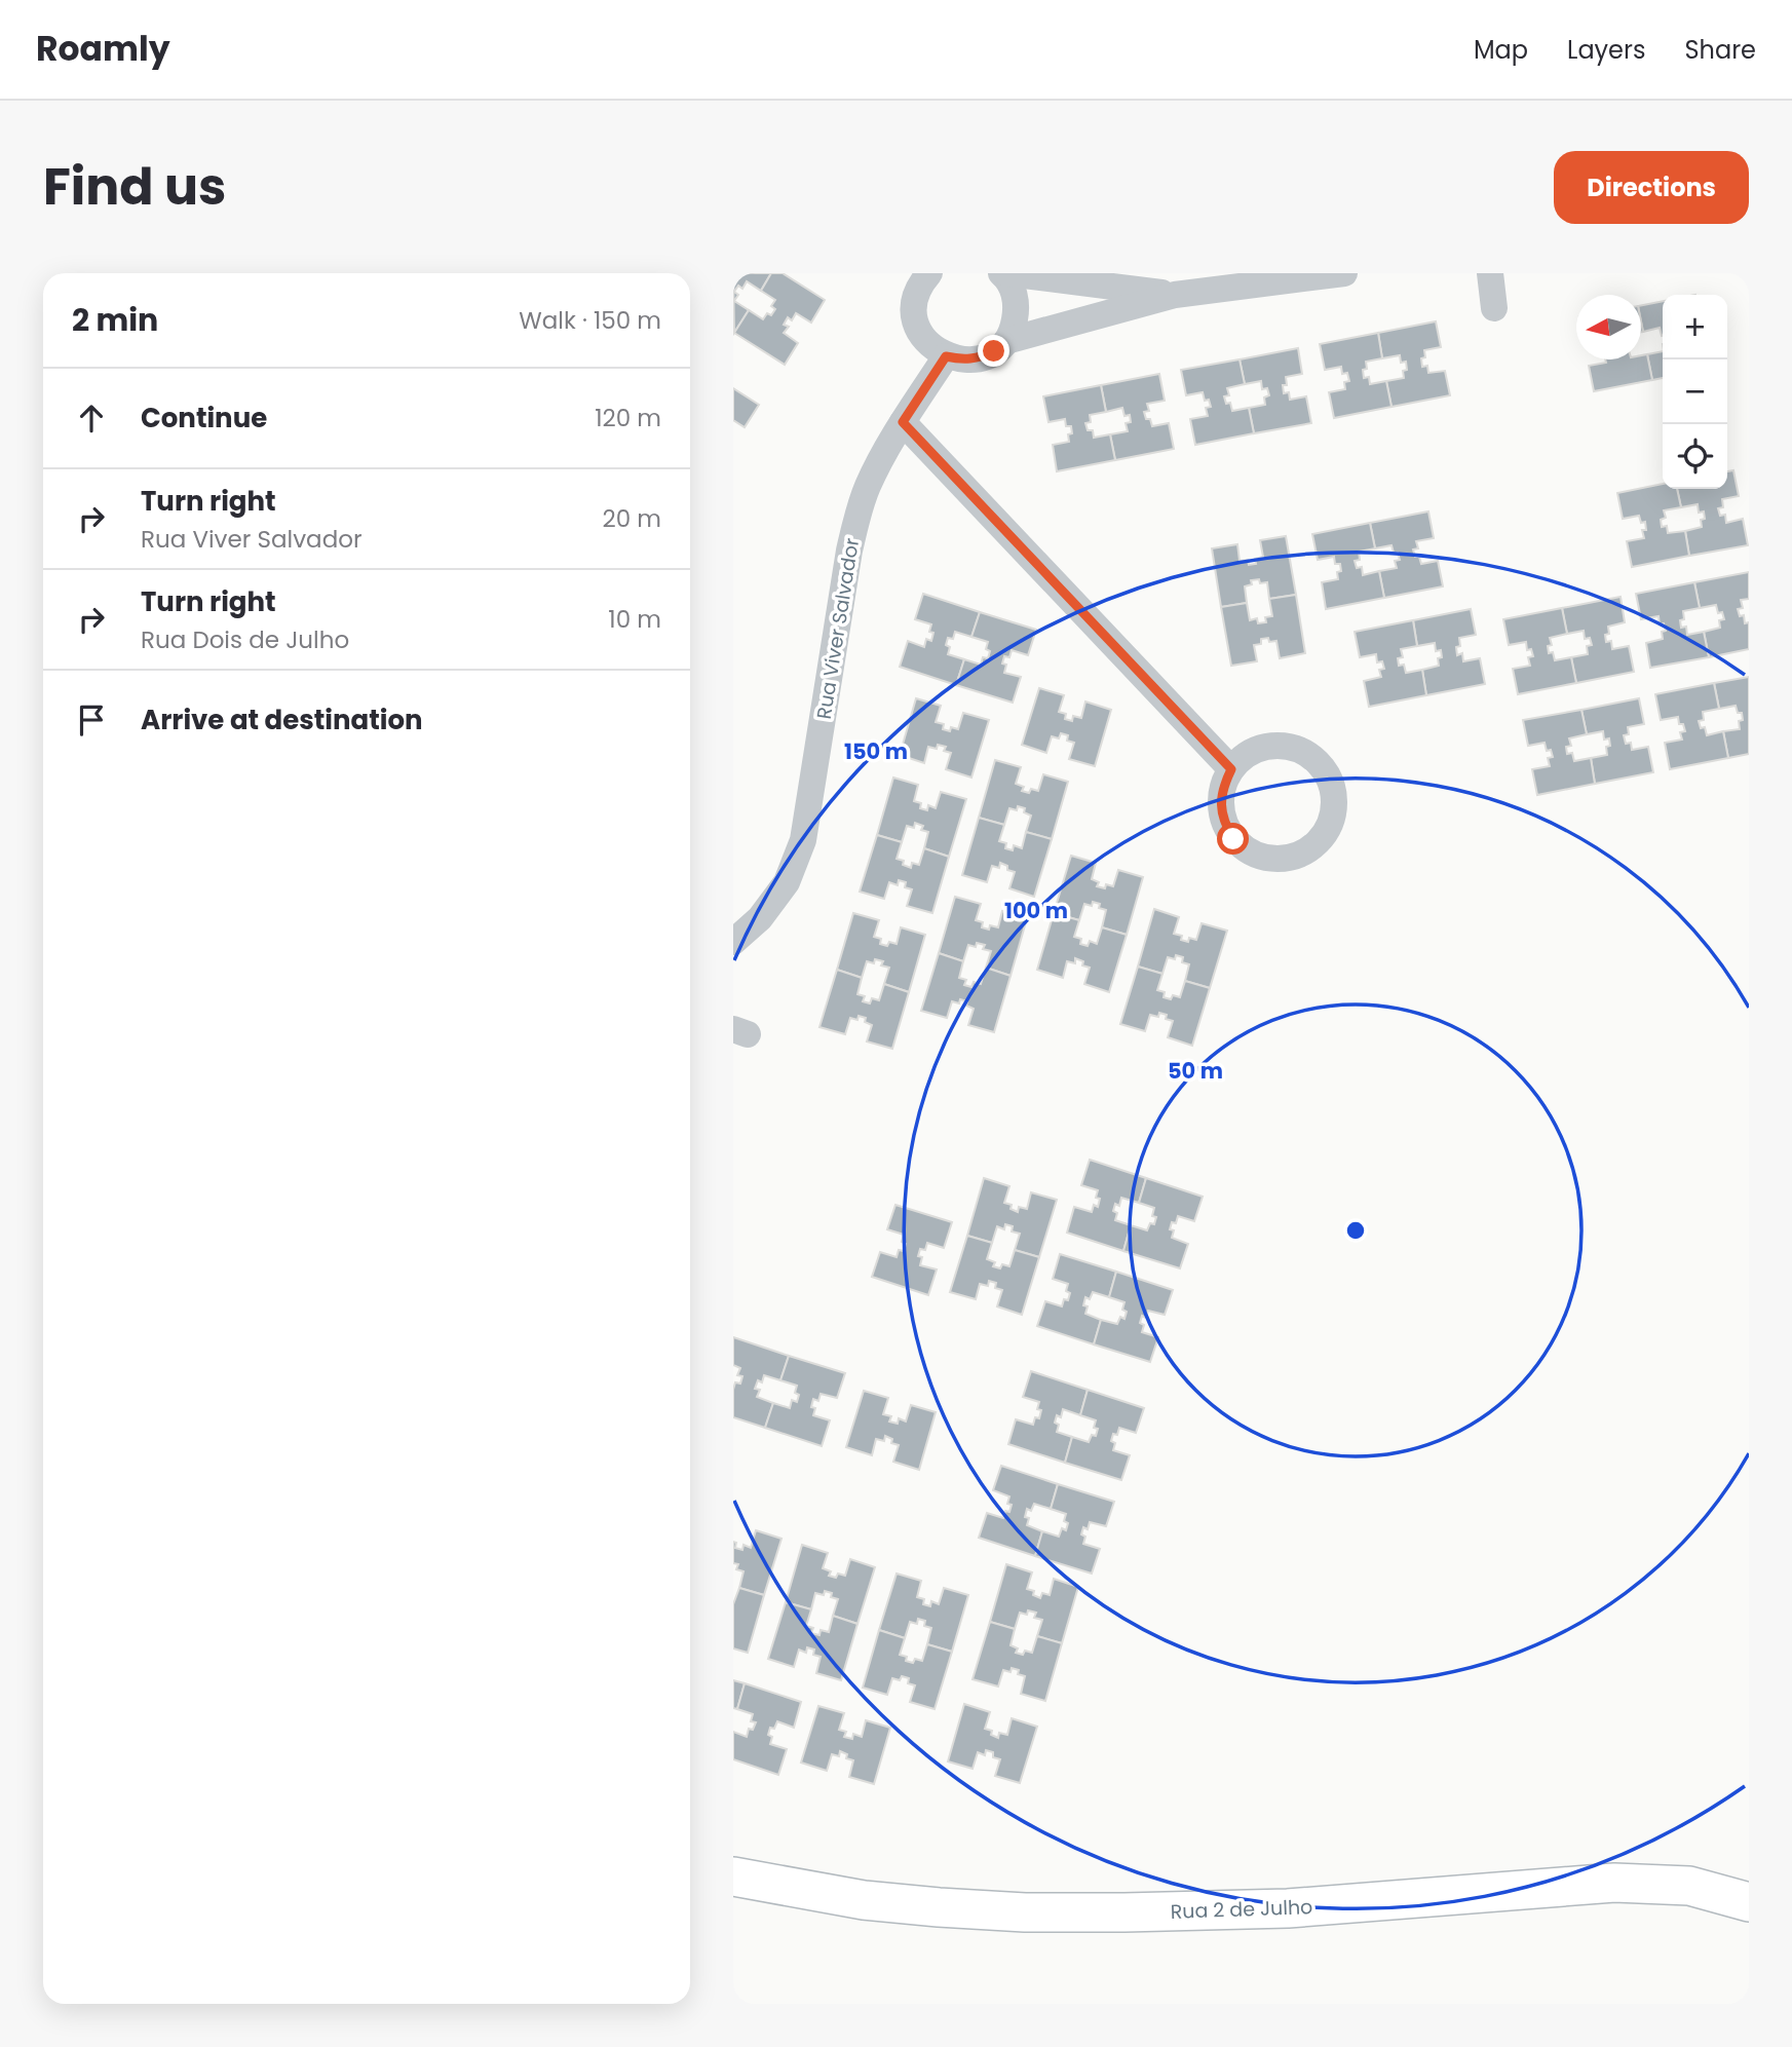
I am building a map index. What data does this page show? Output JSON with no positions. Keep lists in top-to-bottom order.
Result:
{
  "streets": {
    "main road": ["Rua 2 de Julho"],
    "street": ["Rua Viver Salvador"]
  },
  "north": "left",
  "page": {
    "header": "Roamly",
    "nav": ["Map", "Layers", "Share"],
    "title": "Find us",
    "buttons": "Directions",
    "heading": ["2 min", "Walk · 150 m"],
    "map_buttons": ["+", "−"],
    "list": [
      ["Continue", "120 m"],
      ["Turn right", "Rua Viver Salvador", "20 m"],
      ["Turn right", "Rua Dois de Julho", "10 m"],
      "Arrive at destination"
    ]
  },
  "rings": ["150 m", "100 m", "50 m"]
}
